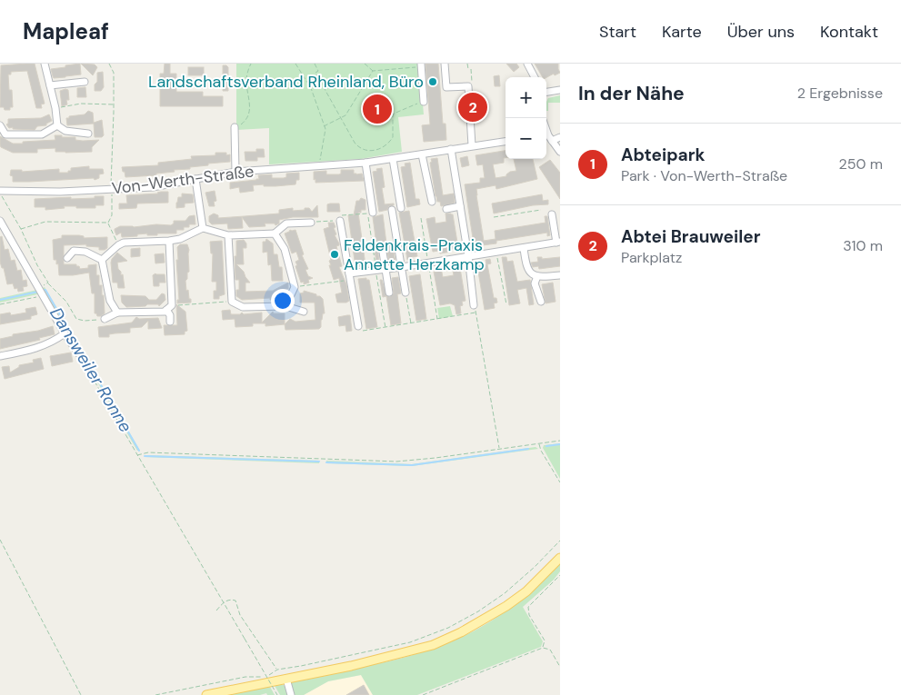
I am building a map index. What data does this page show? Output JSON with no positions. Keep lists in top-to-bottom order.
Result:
{
  "streets": {
    "street": ["Von-Werth-Straße"]
  },
  "water": ["Dansweiler Ronne"],
  "places": ["Landschaftsverband Rheinland, Büro", "Feldenkrais-Praxis Annette Herzkamp"],
  "page": {
    "header": "Mapleaf",
    "nav": [
      "Start",
      "Karte",
      "Über uns",
      "Kontakt"
    ],
    "heading": ["In der Nähe", "2 Ergebnisse"],
    "map_buttons": ["+", "−"],
    "pins": ["2", "1"],
    "list": [
      {
        "mark": "1",
        "name": "Abteipark",
        "note": "Park · Von-Werth-Straße",
        "value": "250 m"
      },
      {
        "mark": "2",
        "name": "Abtei Brauweiler",
        "note": "Parkplatz",
        "value": "310 m"
      }
    ]
  }
}
